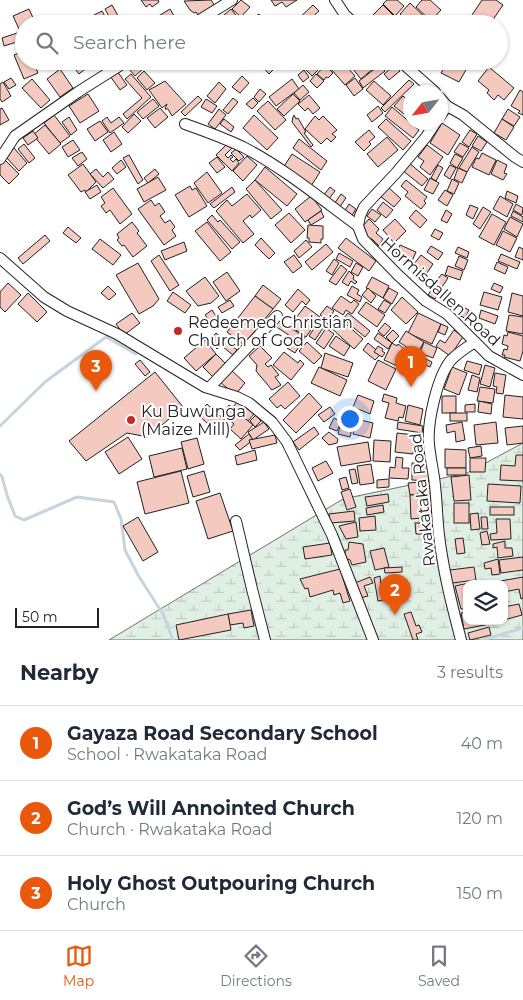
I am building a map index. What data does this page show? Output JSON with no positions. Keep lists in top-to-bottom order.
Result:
{
  "streets": {
    "street": ["Hormisdallen Road", "Rwakataka Road"]
  },
  "crossings": [
    ["Hormisdallen Road", "Rwakataka Road"]
  ],
  "places": ["Redeemed Christian Church of God", "Ku Buwunga (Maize Mill)"],
  "scale_bar": "50 m",
  "north": "bottom left",
  "page": {
    "search": "Search here",
    "pins": ["1", "3", "2"],
    "scale": "50 m",
    "heading": ["Nearby", "3 results"],
    "list": [
      {
        "mark": "1",
        "name": "Gayaza Road Secondary School",
        "note": "School · Rwakataka Road",
        "value": "40 m"
      },
      {
        "mark": "2",
        "name": "God’s Will Annointed Church",
        "note": "Church · Rwakataka Road",
        "value": "120 m"
      },
      {
        "mark": "3",
        "name": "Holy Ghost Outpouring Church",
        "note": "Church",
        "value": "150 m"
      }
    ],
    "nav": ["Map", "Directions", "Saved"]
  }
}
